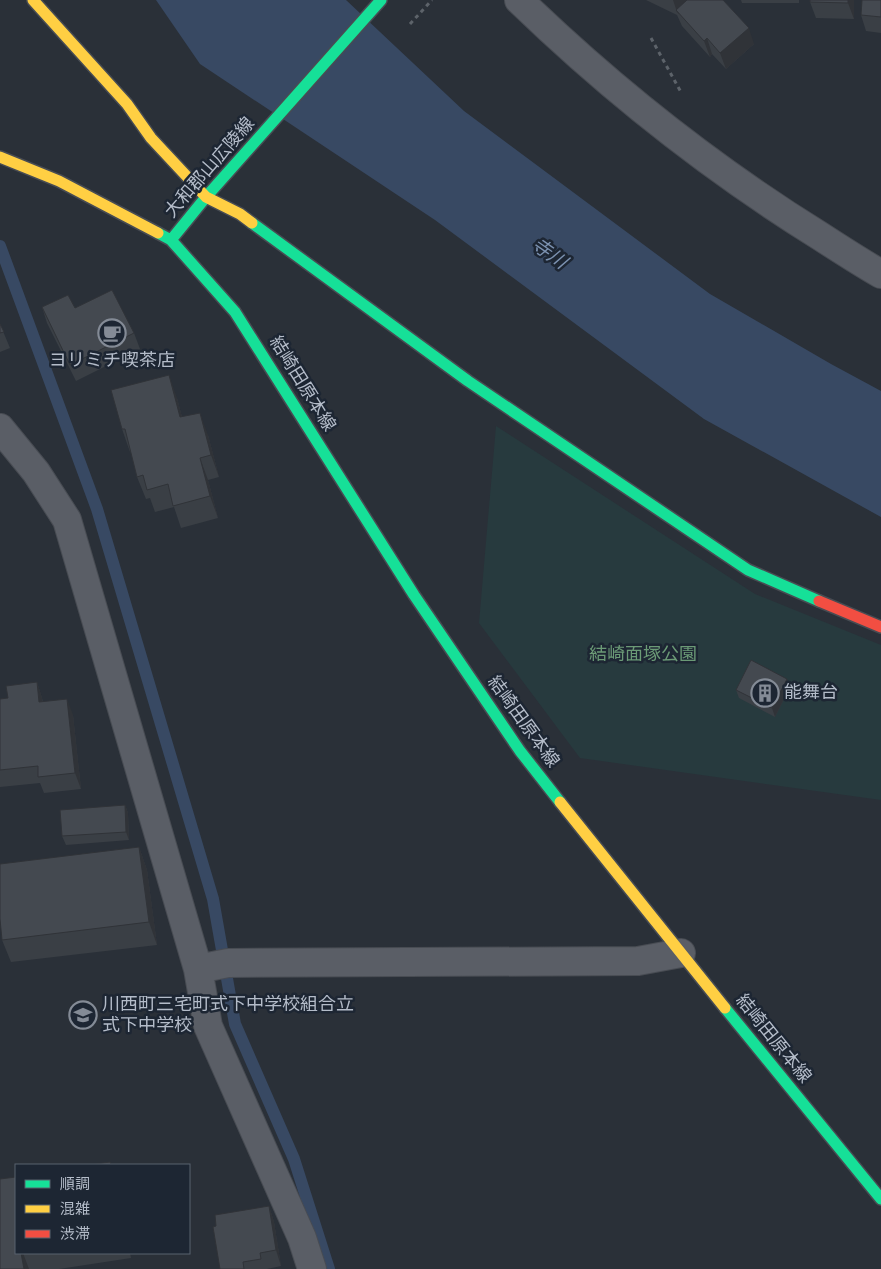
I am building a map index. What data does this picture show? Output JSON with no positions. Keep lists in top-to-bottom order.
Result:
{
  "streets": {
    "main road": ["大和郡山広陵線", "結崎田原本線"]
  },
  "crossings": [
    ["大和郡山広陵線", "結崎田原本線"]
  ],
  "water": ["寺川"],
  "parks": ["結崎面塚公園"],
  "places": {
    "cafe": ["ヨリミチ喫茶店"],
    "building": ["能舞台"],
    "school or university": ["川西町三宅町式下中学校組合立 式下中学校"]
  },
  "legend": ["順調", "混雑", "渋滞"]
}
